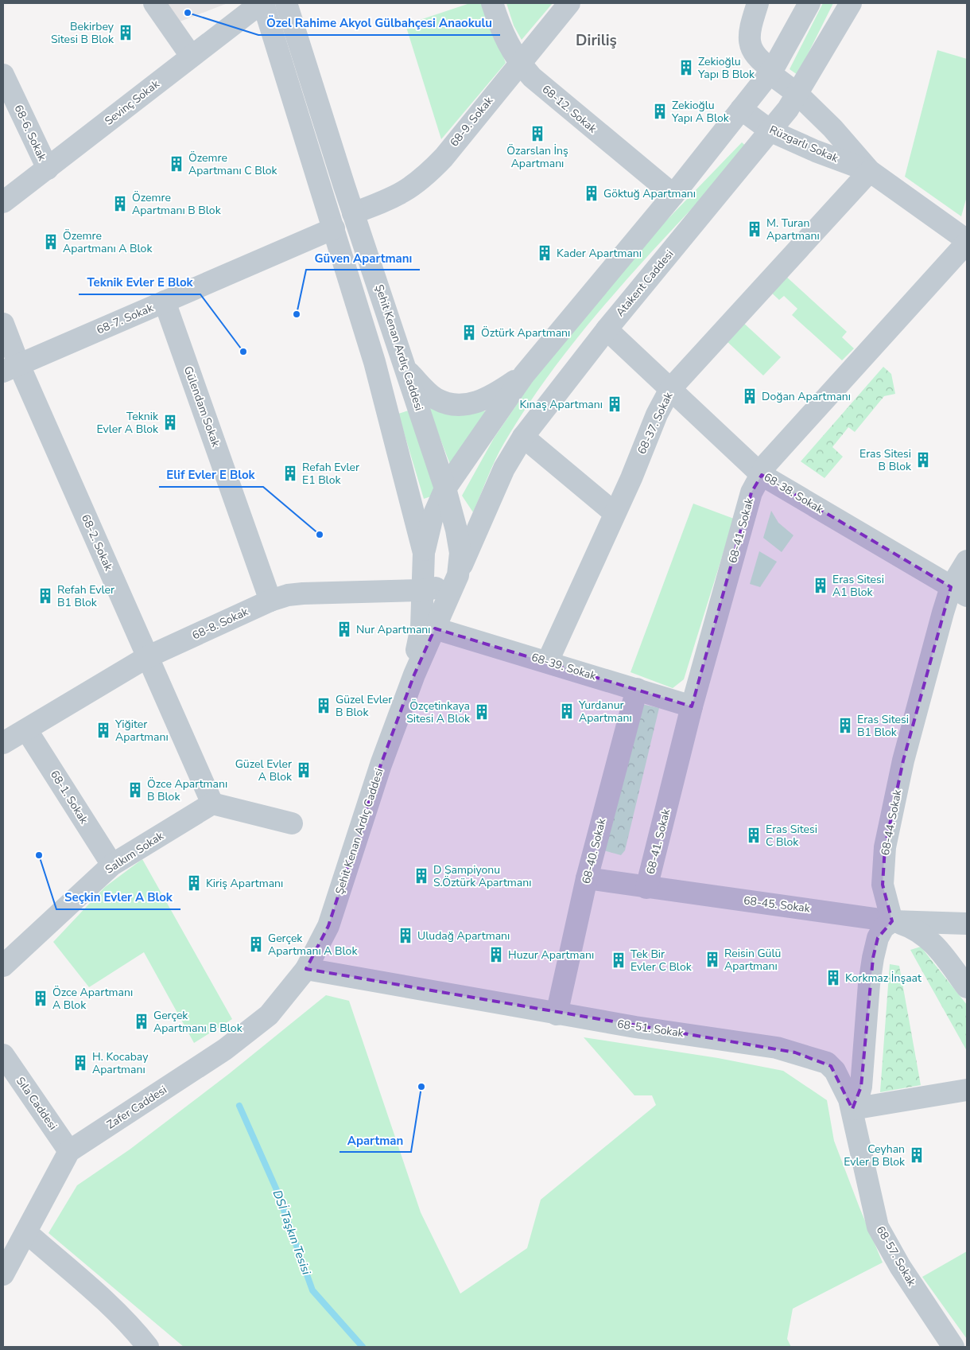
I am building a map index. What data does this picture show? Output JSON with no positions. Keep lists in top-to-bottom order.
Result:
{
  "streets": {
    "street": [
      "Sevinç Sokak",
      "68-12. Sokak",
      "68-9. Sokak",
      "68-6. Sokak",
      "Rüzgarlı Sokak",
      "Atakent Caddesi",
      "68-7. Sokak",
      "Şehit Kenan Ardıç Caddesi",
      "Gülendam Sokak",
      "68-37. Sokak",
      "68-38. Sokak",
      "68-41. Sokak",
      "68-2. Sokak",
      "68-8. Sokak",
      "68-39. Sokak",
      "68-1. Sokak",
      "68-44. Sokak",
      "68-40. Sokak",
      "Salkım Sokak",
      "68-45. Sokak",
      "68-51. Sokak",
      "Sıla Caddesi",
      "Zafer Caddesi",
      "68-57. Sokak"
    ]
  },
  "crossings": [
    ["Sevinç Sokak", "68-6. Sokak"],
    ["Sevinç Sokak", "Şehit Kenan Ardıç Caddesi"],
    ["68-12. Sokak", "68-9. Sokak"],
    ["68-9. Sokak", "Şehit Kenan Ardıç Caddesi"],
    ["Rüzgarlı Sokak", "Atakent Caddesi"],
    ["Rüzgarlı Sokak", "68-37. Sokak"],
    ["Rüzgarlı Sokak", "68-41. Sokak"],
    ["Atakent Caddesi", "Şehit Kenan Ardıç Caddesi"],
    ["Atakent Caddesi", "68-38. Sokak"],
    ["Atakent Caddesi", "68-8. Sokak"],
    ["68-7. Sokak", "Şehit Kenan Ardıç Caddesi"],
    ["68-7. Sokak", "Gülendam Sokak"],
    ["68-7. Sokak", "68-2. Sokak"],
    ["Şehit Kenan Ardıç Caddesi", "68-8. Sokak"],
    ["Şehit Kenan Ardıç Caddesi", "68-39. Sokak"],
    ["Şehit Kenan Ardıç Caddesi", "68-51. Sokak"],
    ["Şehit Kenan Ardıç Caddesi", "Zafer Caddesi"],
    ["Gülendam Sokak", "68-8. Sokak"],
    ["68-37. Sokak", "68-38. Sokak"],
    ["68-37. Sokak", "68-39. Sokak"],
    ["68-38. Sokak", "68-41. Sokak"],
    ["68-38. Sokak", "68-44. Sokak"],
    ["68-41. Sokak", "68-39. Sokak"],
    ["68-41. Sokak", "68-45. Sokak"],
    ["68-2. Sokak", "68-8. Sokak"],
    ["68-2. Sokak", "Salkım Sokak"],
    ["68-8. Sokak", "68-1. Sokak"],
    ["68-39. Sokak", "68-40. Sokak"],
    ["68-1. Sokak", "Salkım Sokak"],
    ["68-44. Sokak", "68-45. Sokak"],
    ["68-40. Sokak", "68-45. Sokak"],
    ["68-40. Sokak", "68-51. Sokak"],
    ["68-51. Sokak", "Zafer Caddesi"],
    ["68-51. Sokak", "68-57. Sokak"],
    ["Sıla Caddesi", "Zafer Caddesi"]
  ],
  "districts": ["Diriliş"],
  "water": ["DSİ Taşkın Tesisi"],
  "places": {
    "other": [
      "Özel Rahime Akyol Gülbahçesi Anaokulu",
      "Güven Apartmanı",
      "Teknik Evler E Blok",
      "Elif Evler E Blok",
      "Seçkin Evler A Blok",
      "Apartman"
    ],
    "building": [
      "Bekirbey Sitesi B Blok",
      "Zekioğlu Yapı B Blok",
      "Zekioğlu Yapı A Blok",
      "Özarslan İnş Apartmanı",
      "Özemre Apartmanı C Blok",
      "Göktuğ Apartmanı",
      "Özemre Apartmanı B Blok",
      "M. Turan Apartmanı",
      "Özemre Apartmanı A Blok",
      "Kader Apartmanı",
      "Öztürk Apartmanı",
      "Doğan Apartmanı",
      "Kınaş Apartmanı",
      "Teknik Evler A Blok",
      "Eras Sitesi B Blok",
      "Refah Evler E1 Blok",
      "Eras Sitesi A1 Blok",
      "Refah Evler B1 Blok",
      "Nur Apartmanı",
      "Güzel Evler B Blok",
      "Yurdanur Apartmanı",
      "Özçetinkaya Sitesi A Blok",
      "Eras Sitesi B1 Blok",
      "Yiğiter Apartmanı",
      "Güzel Evler A Blok",
      "Özce Apartmanı B Blok",
      "Eras Sitesi C Blok",
      "D Şampiyonu S.Öztürk Apartmanı",
      "Kiriş Apartmanı",
      "Uludağ Apartmanı",
      "Gerçek Apartmanı A Blok",
      "Huzur Apartmanı",
      "Reisin Gülü Apartmanı",
      "Tek Bir Evler C Blok",
      "Korkmaz İnşaat",
      "Özce Apartmanı A Blok",
      "Gerçek Apartmanı B Blok",
      "H. Kocabay Apartmanı",
      "Ceyhan Evler B Blok"
    ]
  }
}
